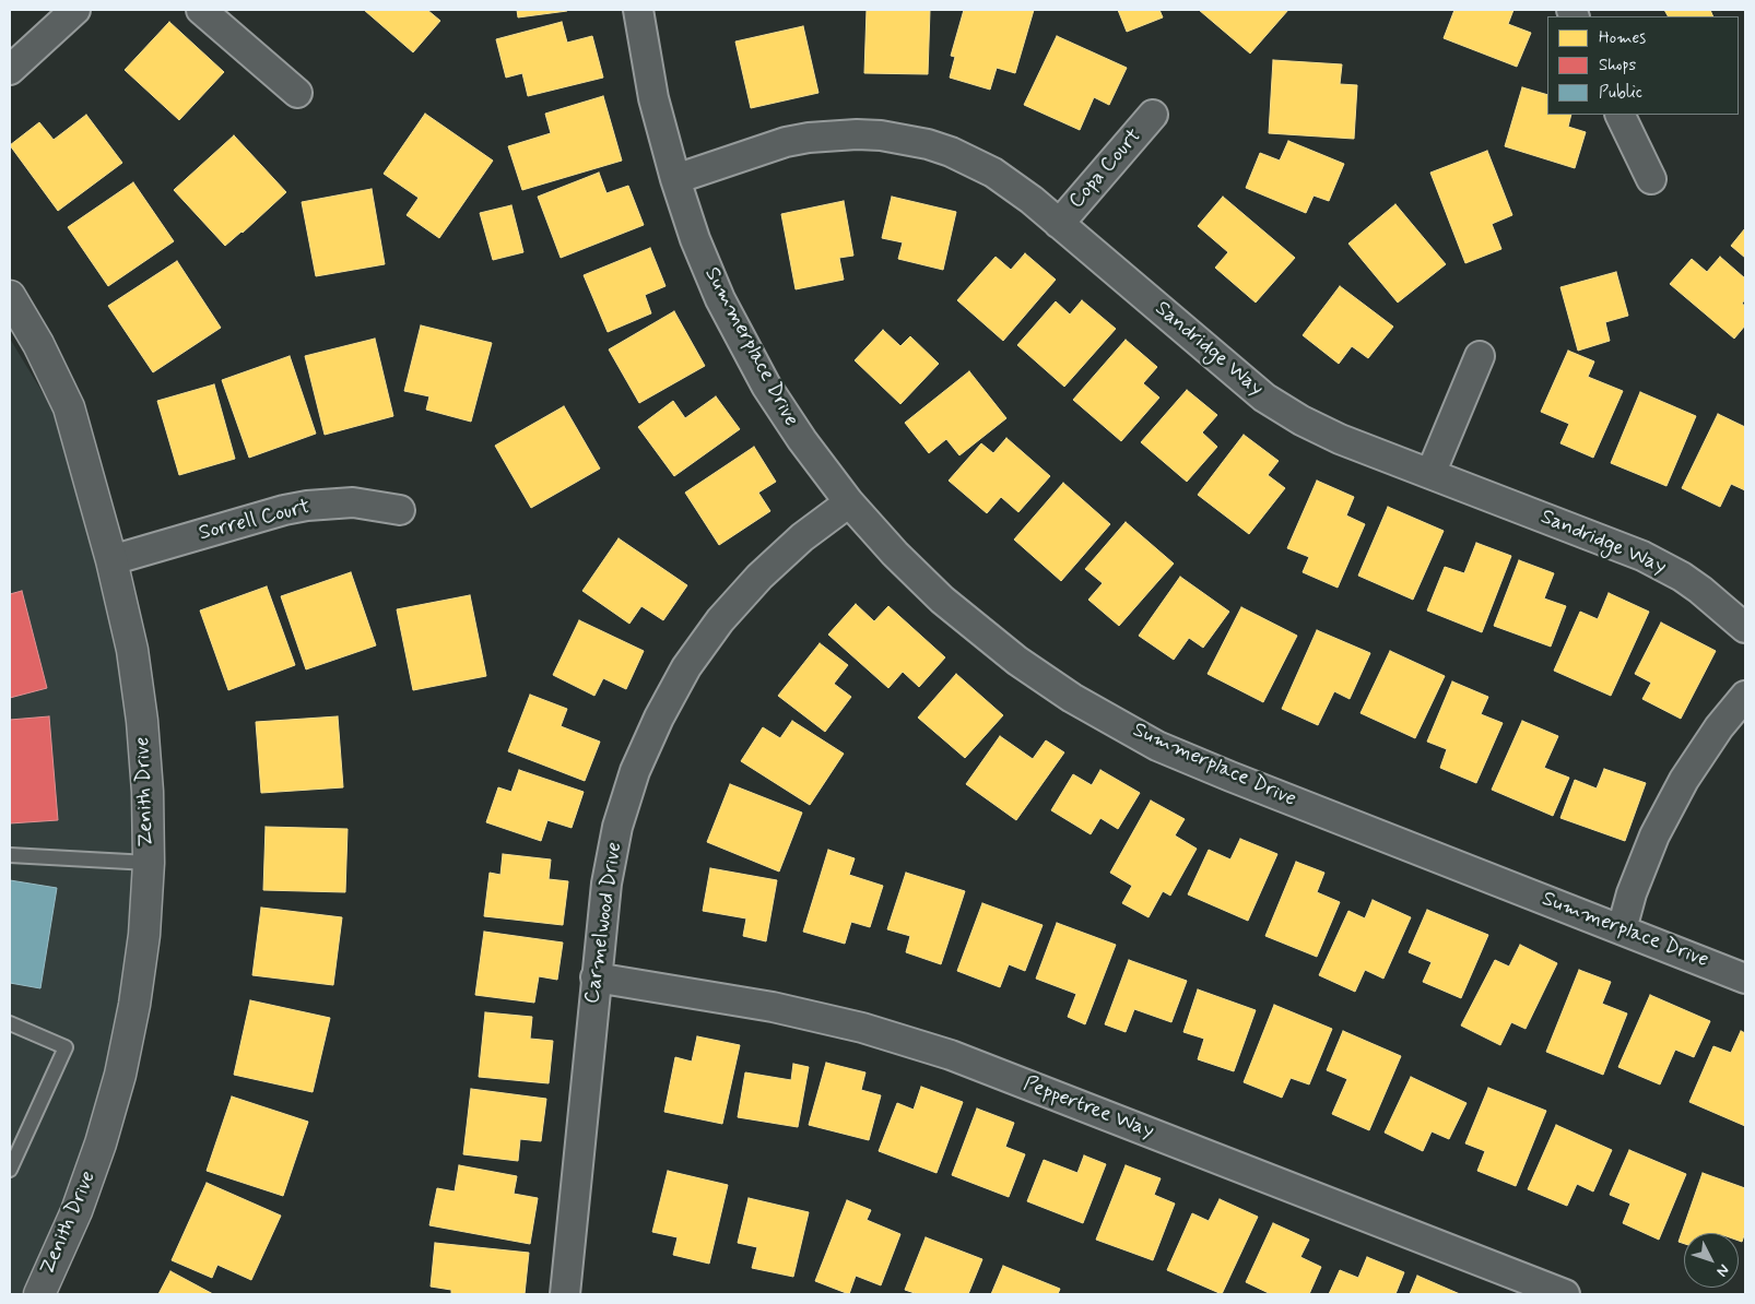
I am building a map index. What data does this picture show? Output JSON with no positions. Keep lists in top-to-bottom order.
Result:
{
  "streets": {
    "street": [
      "Copa Court",
      "Summerplace Drive",
      "Sandridge Way",
      "Sorrell Court",
      "Zenith Drive",
      "Carmelwood Drive",
      "Peppertree Way"
    ]
  },
  "crossings": [
    ["Copa Court", "Sandridge Way"],
    ["Summerplace Drive", "Sandridge Way"],
    ["Summerplace Drive", "Carmelwood Drive"],
    ["Sorrell Court", "Zenith Drive"],
    ["Carmelwood Drive", "Peppertree Way"]
  ],
  "legend": ["Homes", "Shops", "Public"],
  "north": "bottom right"
}
